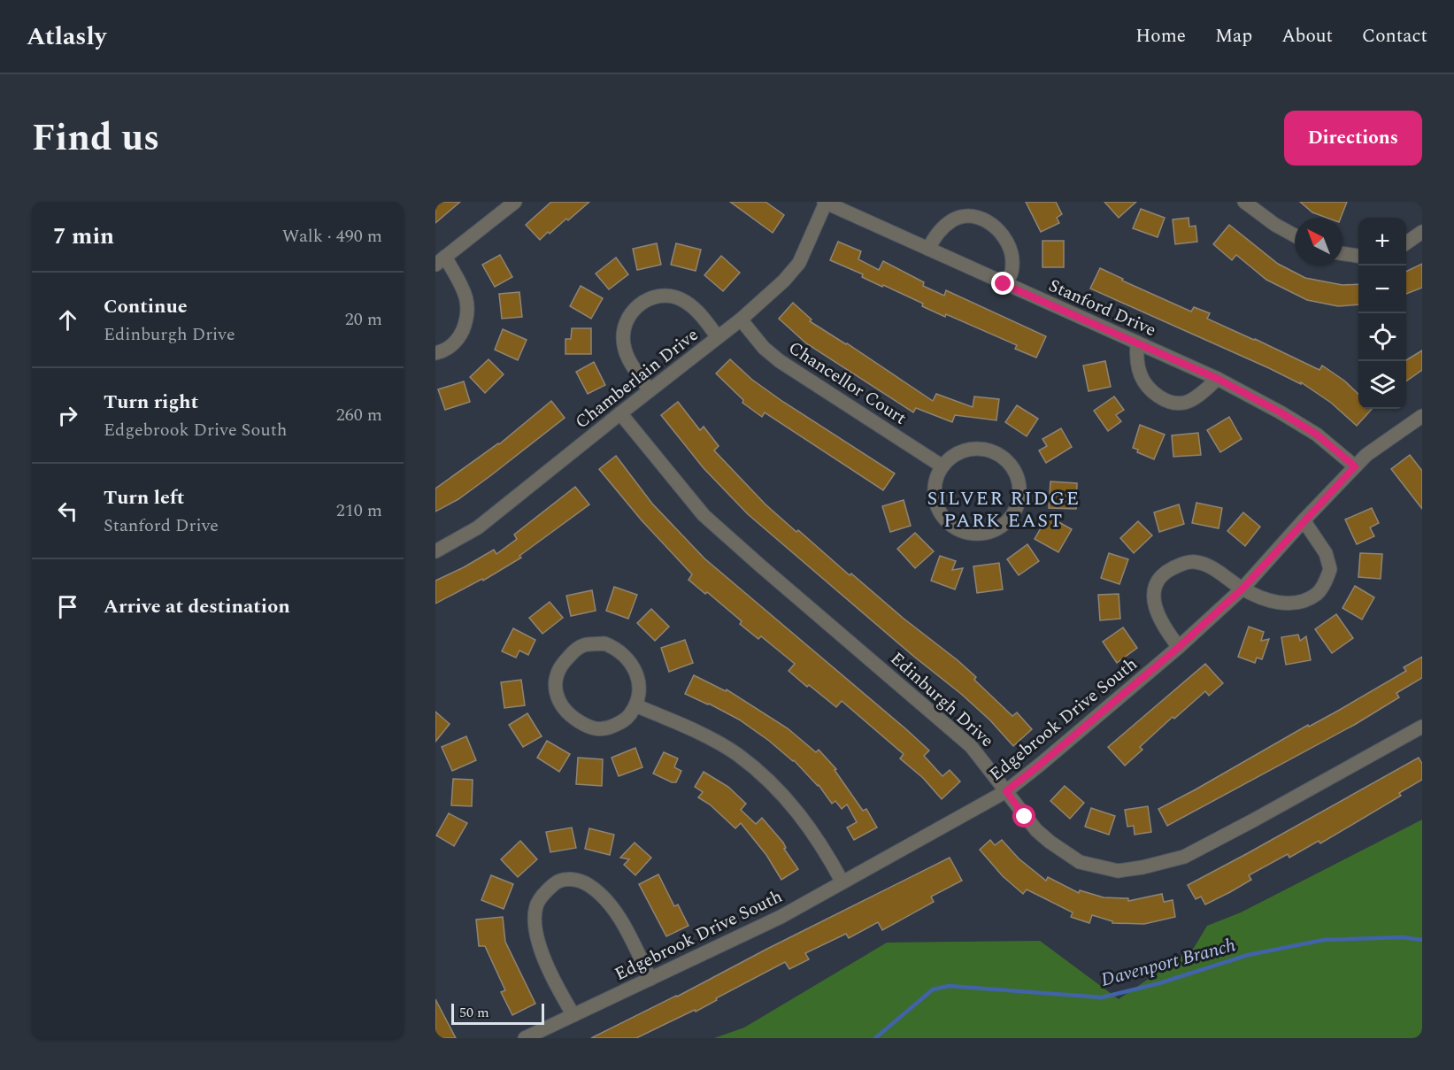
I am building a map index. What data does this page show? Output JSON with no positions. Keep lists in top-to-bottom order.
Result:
{
  "streets": {
    "street": [
      "Stanford Drive",
      "Chamberlain Drive",
      "Chancellor Court",
      "Edinburgh Drive",
      "Edgebrook Drive South"
    ]
  },
  "crossings": [
    ["Stanford Drive", "Chamberlain Drive"],
    ["Stanford Drive", "Edgebrook Drive South"],
    ["Chamberlain Drive", "Chancellor Court"],
    ["Chamberlain Drive", "Edinburgh Drive"],
    ["Edinburgh Drive", "Edgebrook Drive South"]
  ],
  "districts": ["SILVER RIDGE PARK EAST"],
  "water": ["Davenport Branch"],
  "scale_bar": "50 m",
  "north": "top left",
  "page": {
    "header": "Atlasly",
    "nav": [
      "Home",
      "Map",
      "About",
      "Contact"
    ],
    "title": "Find us",
    "buttons": "Directions",
    "heading": ["7 min", "Walk · 490 m"],
    "map_buttons": ["+", "−"],
    "list": [
      ["Continue", "Edinburgh Drive", "20 m"],
      ["Turn right", "Edgebrook Drive South", "260 m"],
      ["Turn left", "Stanford Drive", "210 m"],
      "Arrive at destination"
    ],
    "scale": "50 m"
  }
}
